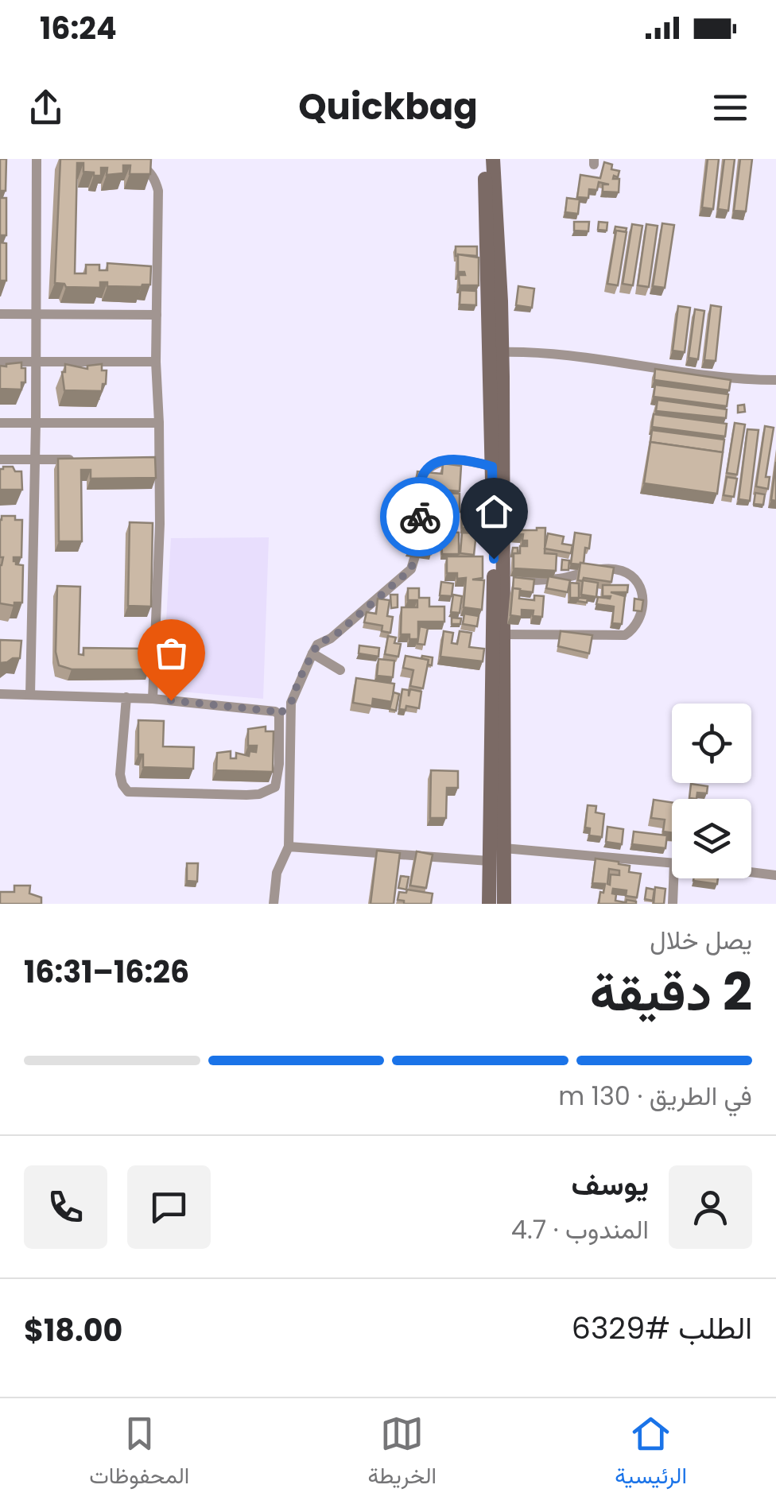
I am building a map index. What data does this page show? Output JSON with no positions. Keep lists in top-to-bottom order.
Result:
{
  "page": {
    "status": "16:24",
    "header": "Quickbag",
    "heading": ["2 دقيقة", "يصل خلال", "16:26–16:31"],
    "panel": [
      "يوسف",
      "المندوب · 4.7",
      "الطلب #6329",
      "$18.00"
    ],
    "bar": "في الطريق · 130 m",
    "tabs": ["الرئيسية", "الخريطة", "المحفوظات"]
  }
}
